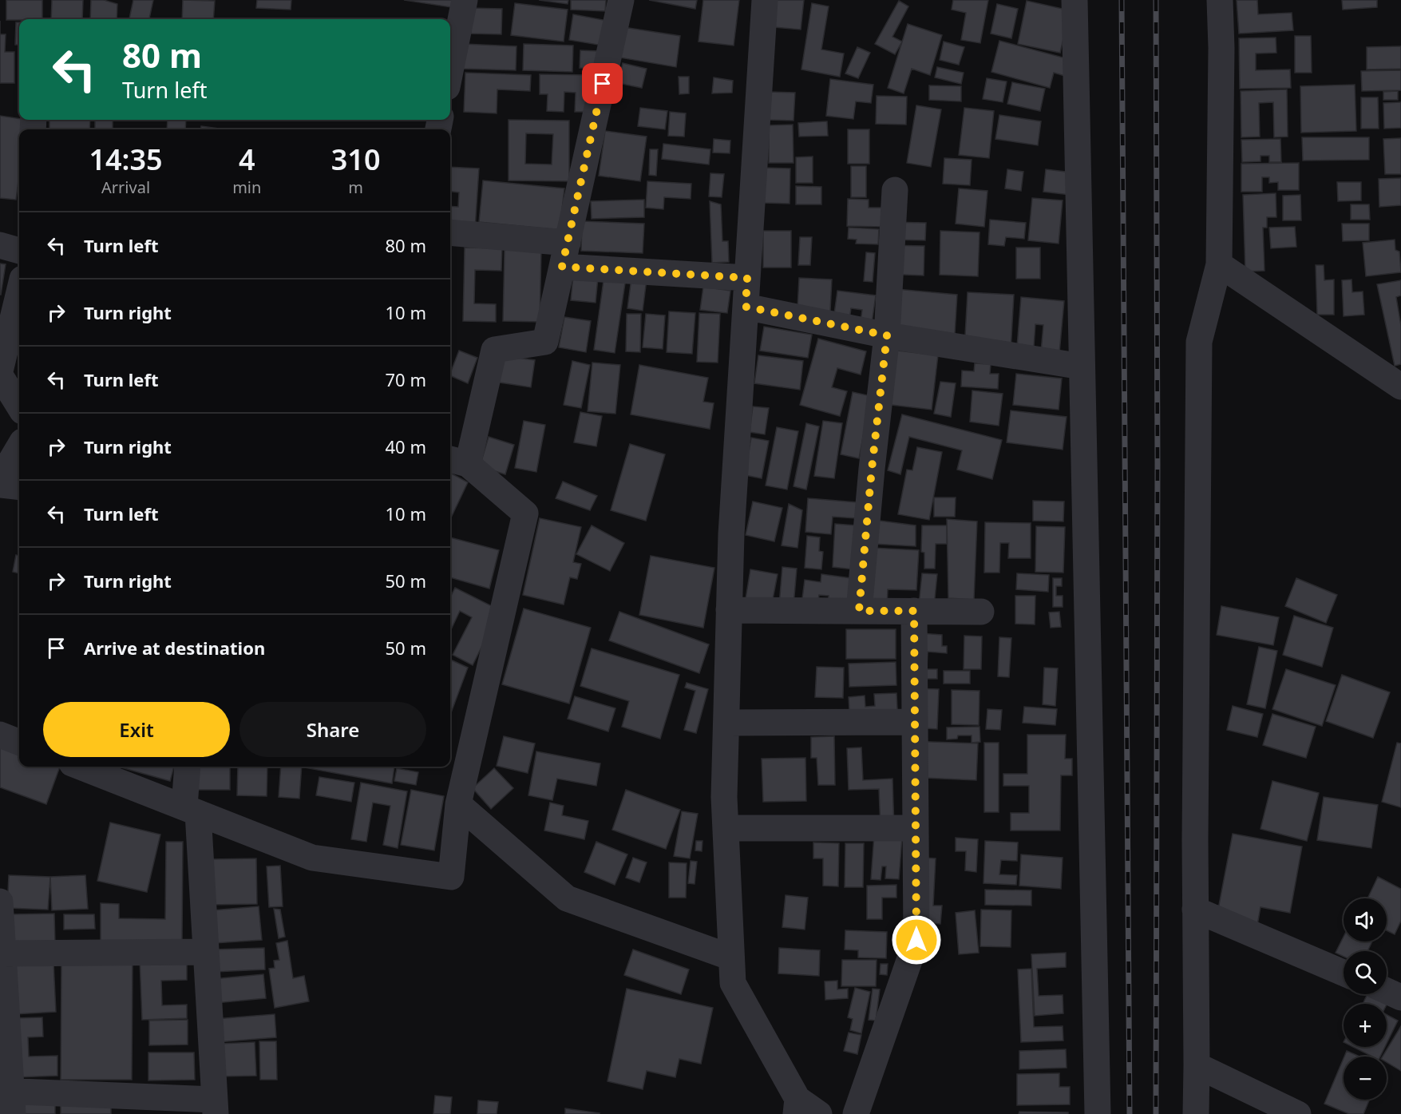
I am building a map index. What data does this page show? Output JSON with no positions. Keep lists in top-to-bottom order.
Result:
{
  "page": {
    "turn": ["80 m", "Turn left"],
    "eta": [
      "14:35",
      "Arrival",
      "4",
      "min",
      "310",
      "m"
    ],
    "list": [
      {
        "name": "Turn left",
        "value": "80 m"
      },
      {
        "name": "Turn right",
        "value": "10 m"
      },
      {
        "name": "Turn left",
        "value": "70 m"
      },
      {
        "name": "Turn right",
        "value": "40 m"
      },
      {
        "name": "Turn left",
        "value": "10 m"
      },
      {
        "name": "Turn right",
        "value": "50 m"
      },
      {
        "name": "Arrive at destination",
        "value": "50 m"
      }
    ],
    "buttons": ["Exit", "Share"],
    "map_buttons": ["+", "−"]
  }
}
